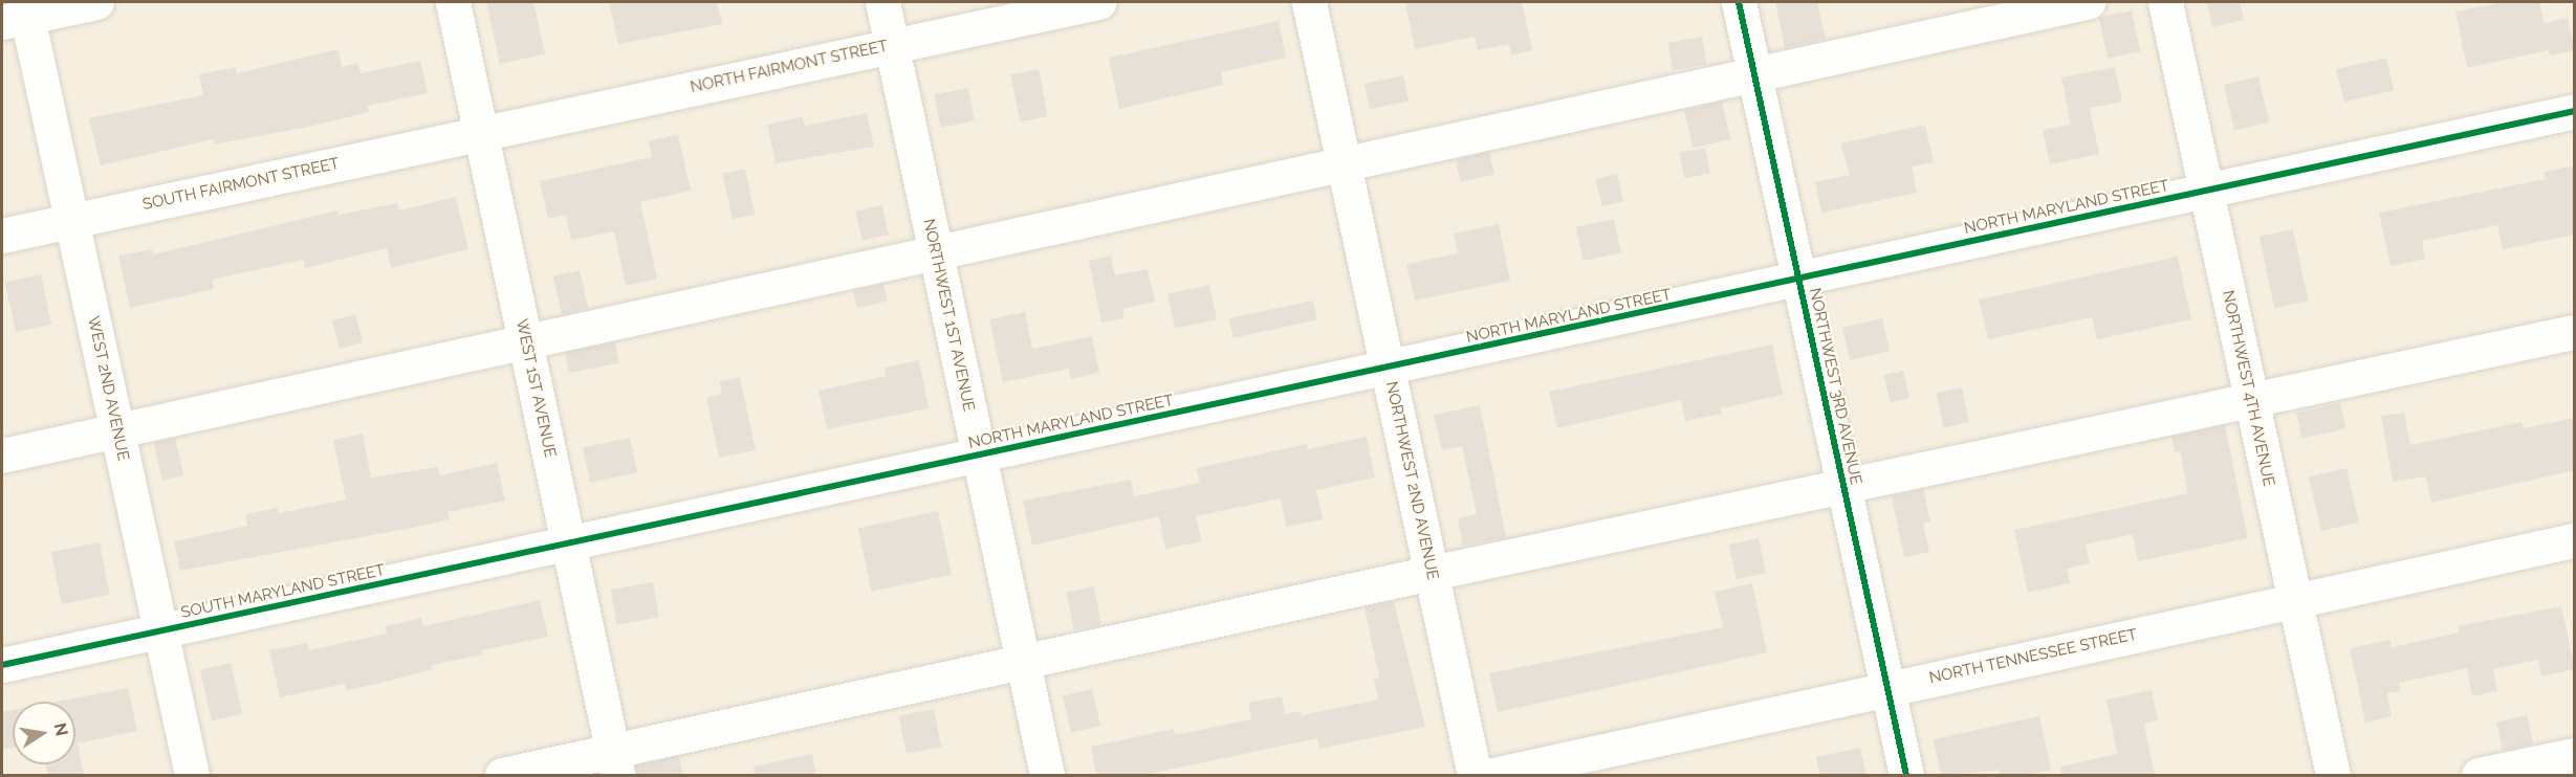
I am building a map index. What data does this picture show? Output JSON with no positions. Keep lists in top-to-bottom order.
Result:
{
  "streets": {
    "street": [
      "NORTH FAIRMONT STREET",
      "SOUTH FAIRMONT STREET",
      "NORTH MARYLAND STREET",
      "NORTHWEST 1ST AVENUE",
      "NORTHWEST 3RD AVENUE",
      "WEST 2ND AVENUE",
      "WEST 1ST AVENUE",
      "NORTHWEST 4TH AVENUE",
      "NORTHWEST 2ND AVENUE",
      "SOUTH MARYLAND STREET",
      "NORTH TENNESSEE STREET"
    ]
  },
  "crossings": [
    ["NORTH FAIRMONT STREET", "SOUTH FAIRMONT STREET"],
    ["NORTH FAIRMONT STREET", "NORTHWEST 1ST AVENUE"],
    ["NORTH FAIRMONT STREET", "WEST 1ST AVENUE"],
    ["SOUTH FAIRMONT STREET", "WEST 2ND AVENUE"],
    ["SOUTH FAIRMONT STREET", "WEST 1ST AVENUE"],
    ["NORTH MARYLAND STREET", "NORTHWEST 1ST AVENUE"],
    ["NORTH MARYLAND STREET", "NORTHWEST 3RD AVENUE"],
    ["NORTH MARYLAND STREET", "WEST 1ST AVENUE"],
    ["NORTH MARYLAND STREET", "NORTHWEST 4TH AVENUE"],
    ["NORTH MARYLAND STREET", "NORTHWEST 2ND AVENUE"],
    ["NORTH MARYLAND STREET", "SOUTH MARYLAND STREET"],
    ["NORTHWEST 3RD AVENUE", "NORTH TENNESSEE STREET"],
    ["WEST 2ND AVENUE", "SOUTH MARYLAND STREET"],
    ["WEST 1ST AVENUE", "SOUTH MARYLAND STREET"],
    ["NORTHWEST 4TH AVENUE", "NORTH TENNESSEE STREET"]
  ],
  "north": "right"
}
